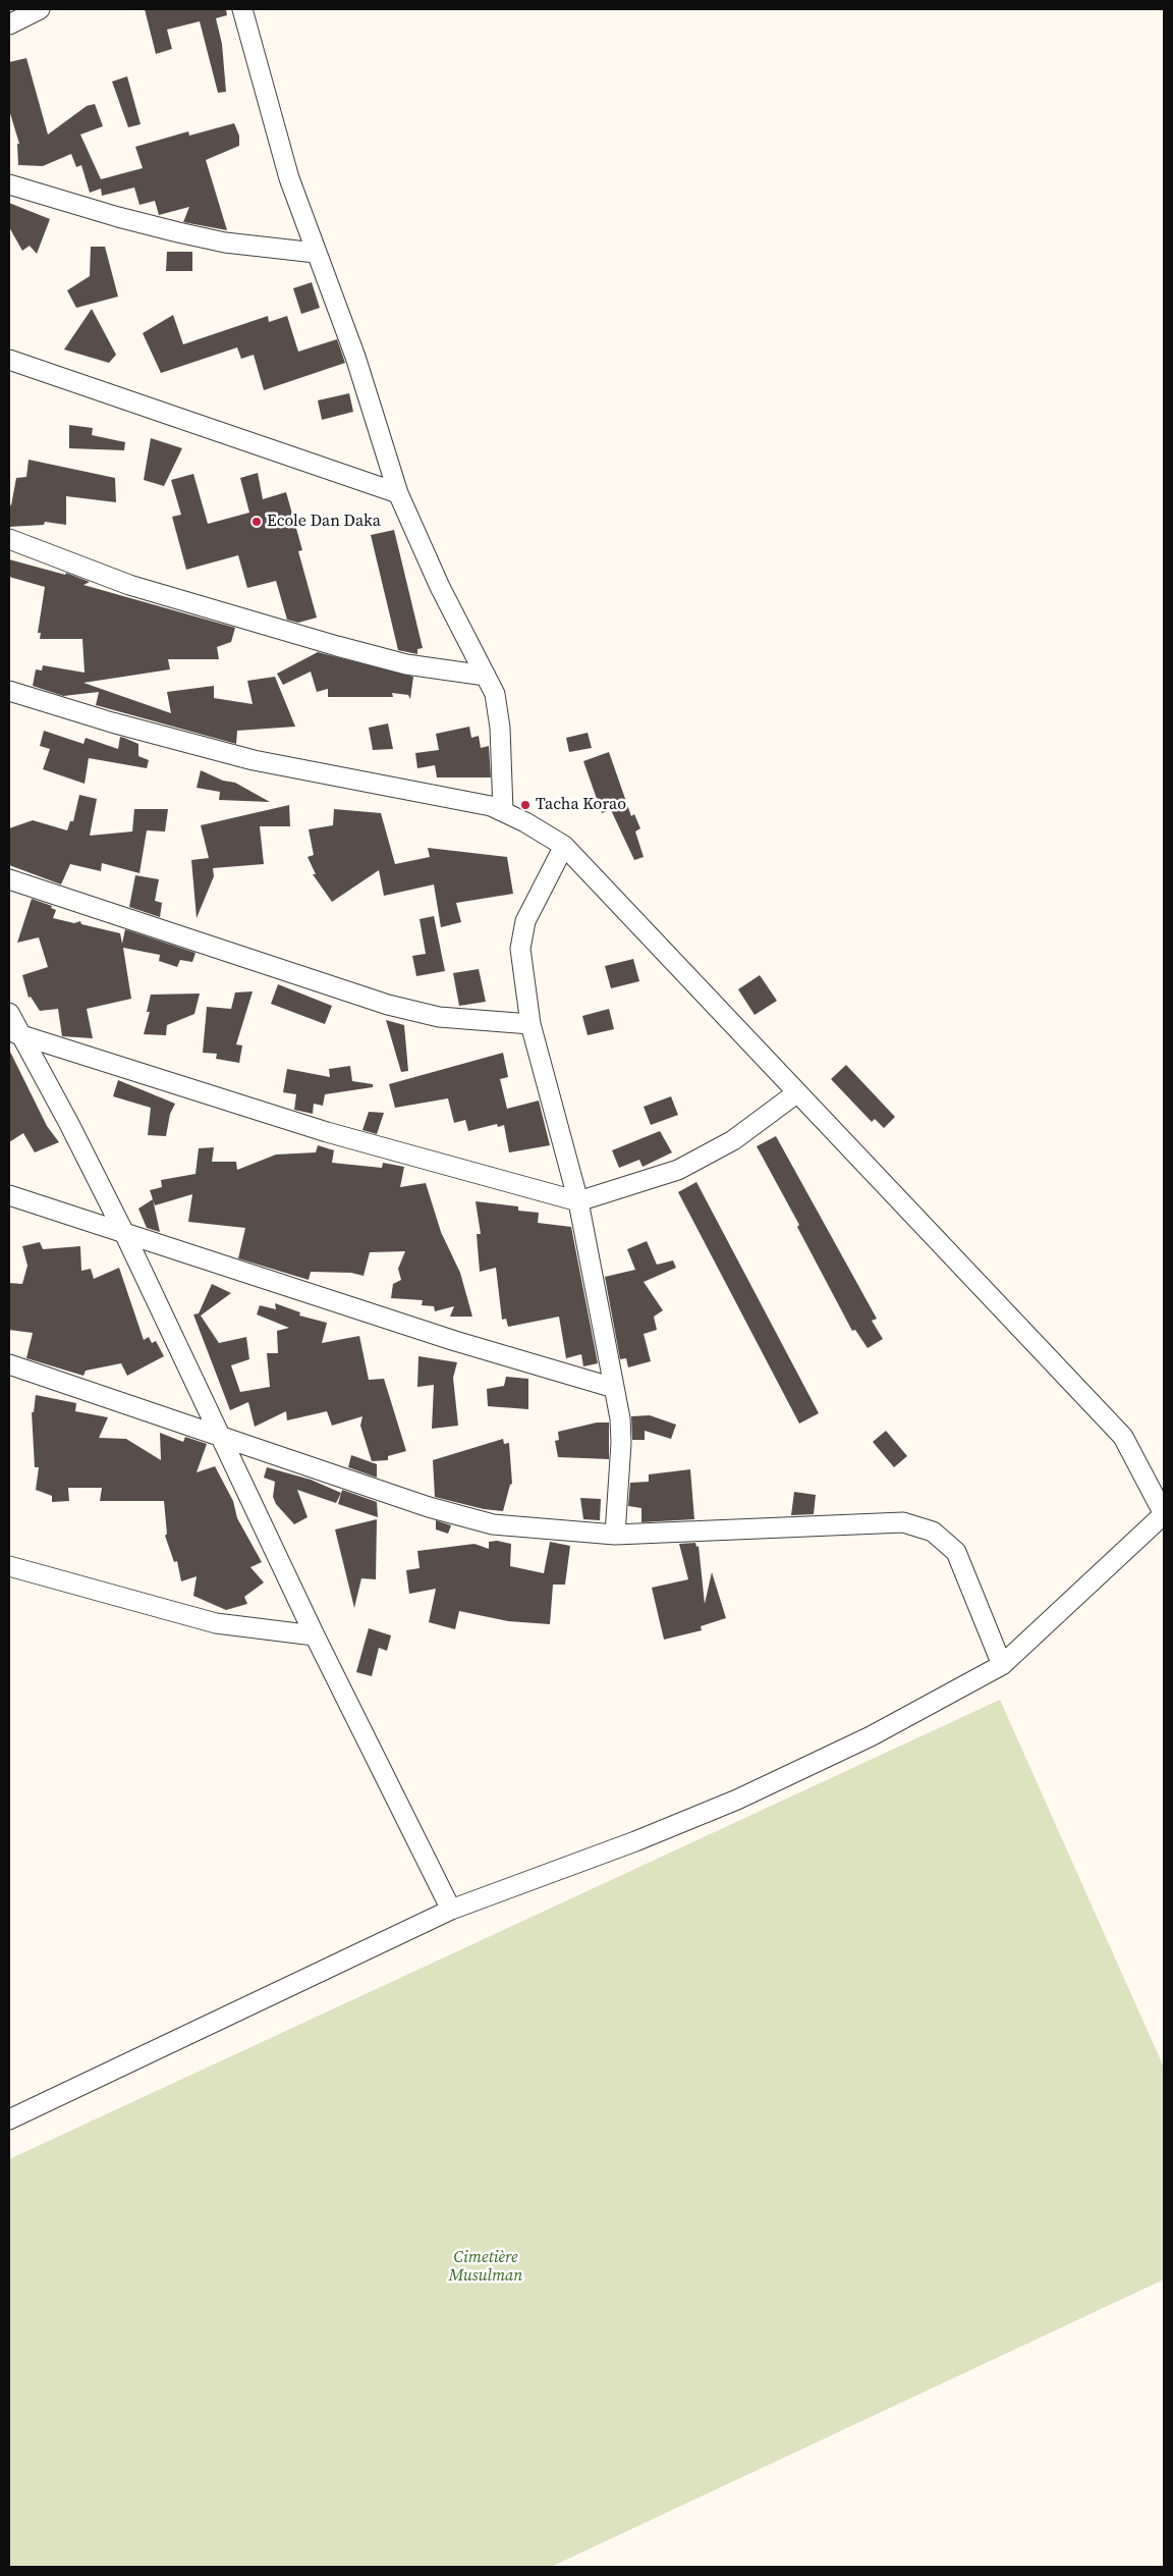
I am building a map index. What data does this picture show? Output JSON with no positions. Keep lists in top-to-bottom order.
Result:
{
  "parks": ["Cimetière Musulman"],
  "places": ["Ecole Dan Daka", "Tacha Korao"]
}
